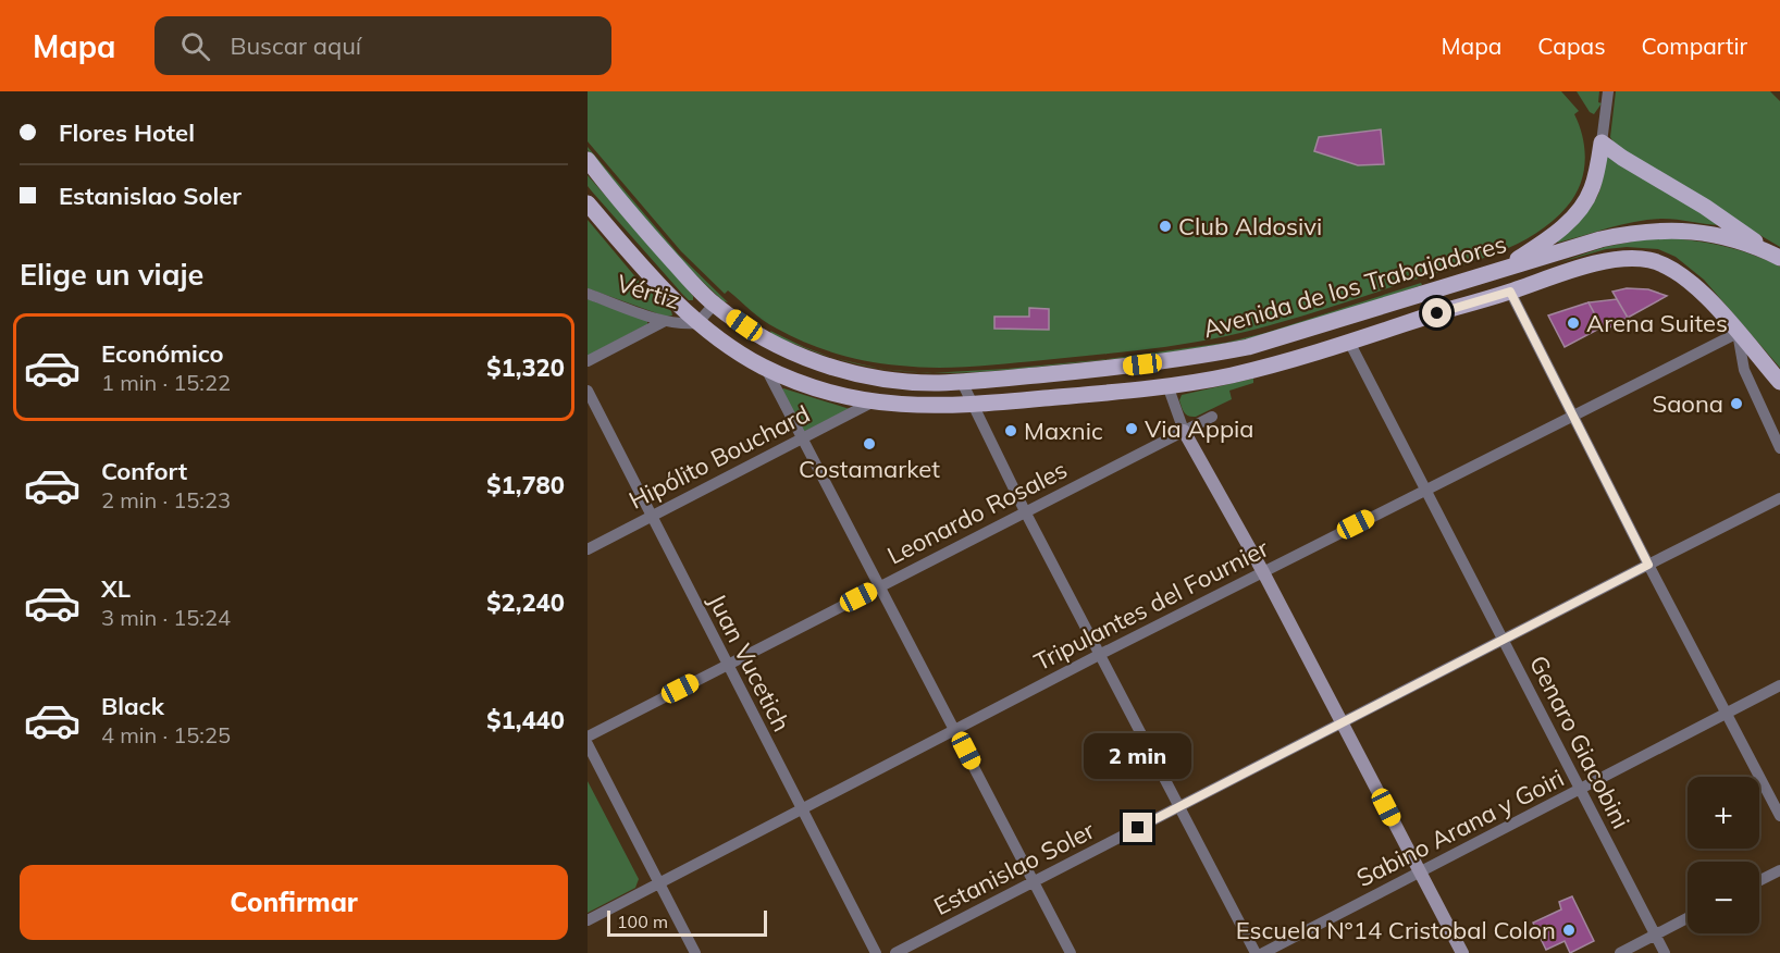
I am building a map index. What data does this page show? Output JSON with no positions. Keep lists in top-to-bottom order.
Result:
{
  "streets": {
    "main road": ["Avenida de los Trabajadores"],
    "street": [
      "Vértiz",
      "Hipólito Bouchard",
      "Leonardo Rosales",
      "Tripulantes del Fournier",
      "Juan Vucetich",
      "Genaro Giacobini",
      "Sabino Arana y Goiri",
      "Estanislao Soler"
    ]
  },
  "crossings": [
    ["Avenida de los Trabajadores", "Vértiz"],
    ["Avenida de los Trabajadores", "Hipólito Bouchard"],
    ["Avenida de los Trabajadores", "Tripulantes del Fournier"],
    ["Avenida de los Trabajadores", "Genaro Giacobini"],
    ["Hipólito Bouchard", "Juan Vucetich"],
    ["Leonardo Rosales", "Juan Vucetich"],
    ["Tripulantes del Fournier", "Juan Vucetich"],
    ["Tripulantes del Fournier", "Genaro Giacobini"],
    ["Genaro Giacobini", "Sabino Arana y Goiri"],
    ["Genaro Giacobini", "Estanislao Soler"]
  ],
  "places": [
    "Club Aldosivi",
    "Arena Suites",
    "Saona",
    "Via Appia",
    "Maxnic",
    "Costamarket",
    "Escuela N°14 Cristobal Colon"
  ],
  "scale_bar": "100 m",
  "page": {
    "header": "Mapa",
    "search": "Buscar aquí",
    "nav": ["Mapa", "Capas", "Compartir"],
    "banner": ["Flores Hotel", "Estanislao Soler"],
    "heading": "Elige un viaje",
    "list": [
      {
        "name": "Económico",
        "note": "1 min · 15:22",
        "value": "$1,320"
      },
      {
        "name": "Confort",
        "note": "2 min · 15:23",
        "value": "$1,780"
      },
      {
        "name": "XL",
        "note": "3 min · 15:24",
        "value": "$2,240"
      },
      {
        "name": "Black",
        "note": "4 min · 15:25",
        "value": "$1,440"
      }
    ],
    "bubble": "2 min",
    "map_buttons": ["+", "−"],
    "buttons": "Confirmar",
    "scale": "100 m"
  }
}
